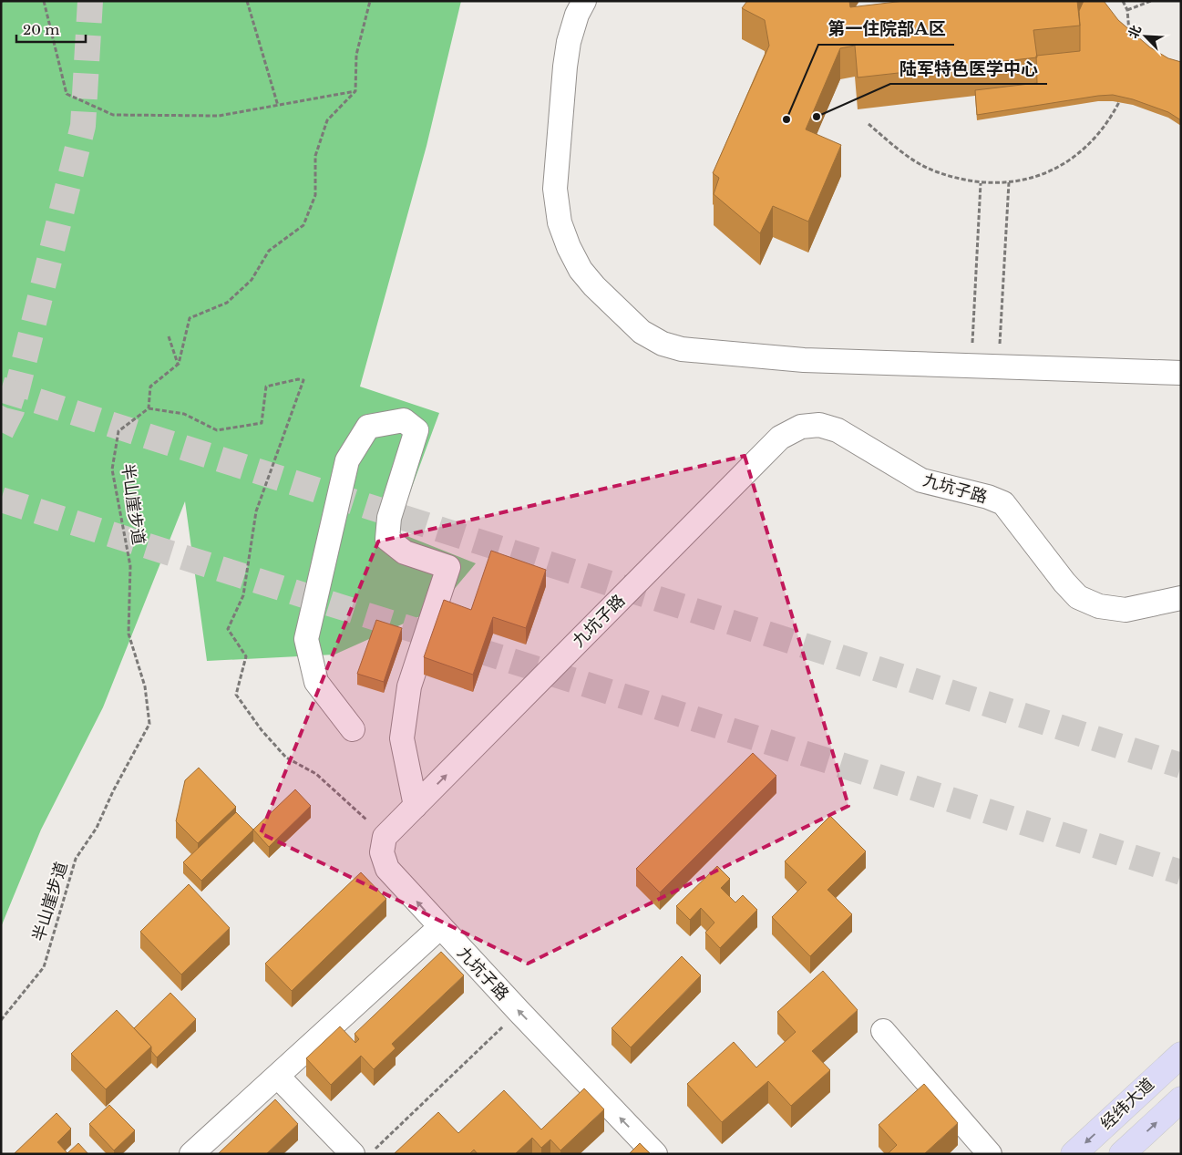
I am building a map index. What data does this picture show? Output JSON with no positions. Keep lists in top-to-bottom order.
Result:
{
  "streets": {
    "main road": ["经纬大道"],
    "street": ["九坑子路"],
    "path": ["半山崖步道"]
  },
  "places": ["陆军特色医学中心", "第一住院部A区"],
  "scale_bar": "20 m",
  "north": "top left"
}
